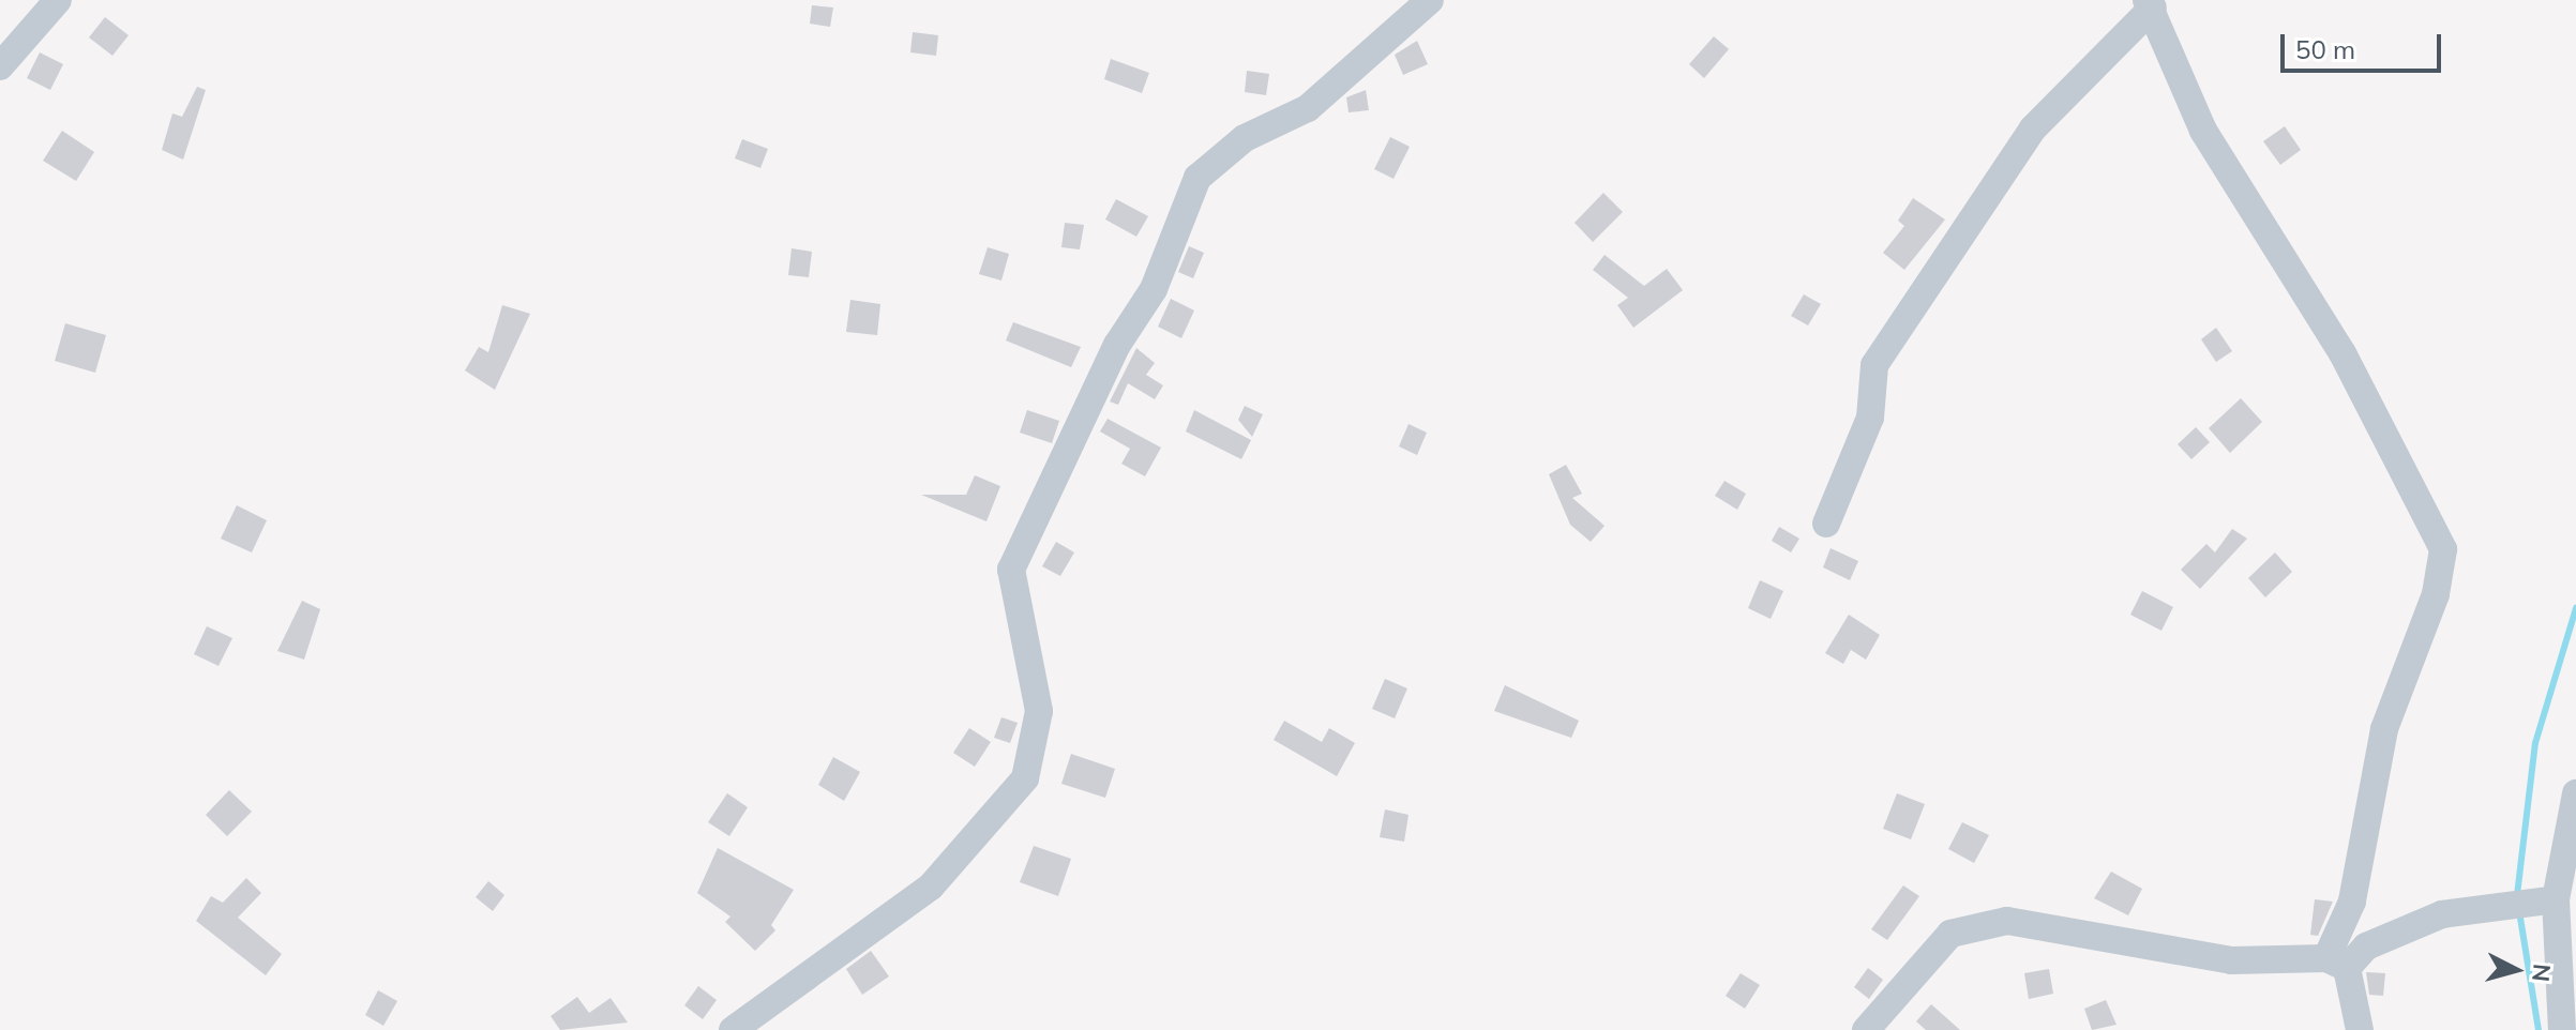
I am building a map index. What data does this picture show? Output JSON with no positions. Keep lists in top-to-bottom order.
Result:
{
  "scale_bar": "50 m",
  "north": "right"
}
